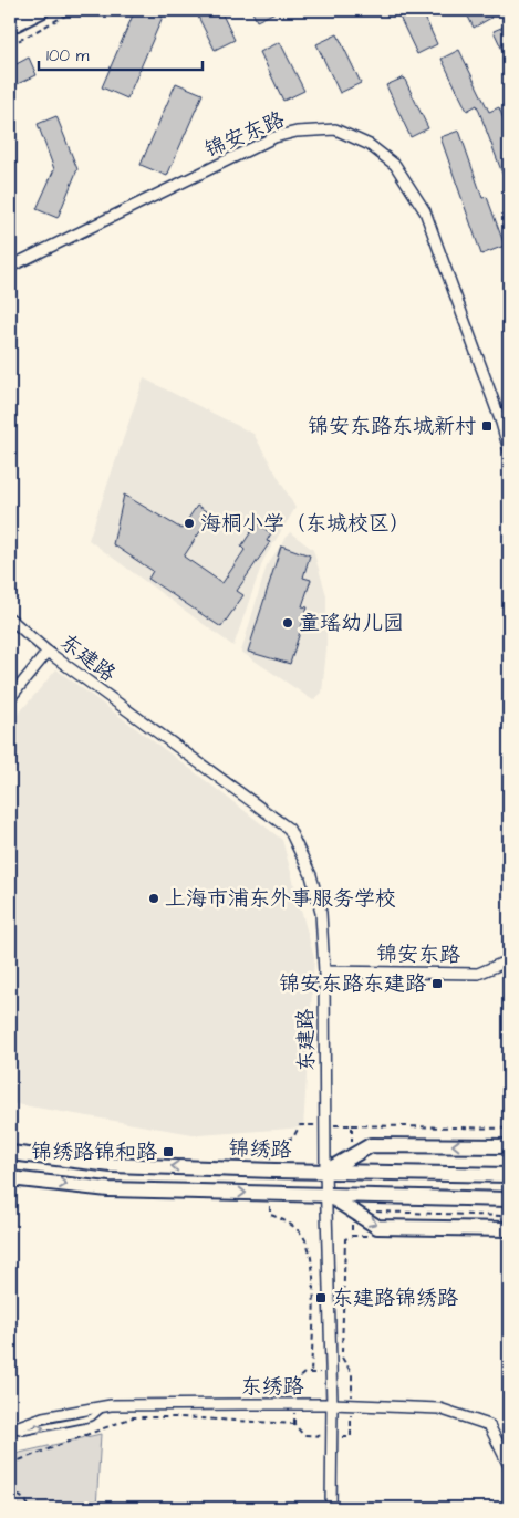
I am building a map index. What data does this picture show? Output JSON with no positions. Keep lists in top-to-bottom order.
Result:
{
  "streets": {
    "main road": ["锦绣路"],
    "street": ["锦安东路", "东建路", "东绣路"]
  },
  "crossings": [
    ["锦安东路", "东建路"],
    ["东建路", "锦绣路"],
    ["东建路", "东绣路"]
  ],
  "places": {
    "transit": [
      "锦安东路东城新村",
      "锦安东路东建路",
      "锦绣路锦和路",
      "东建路锦绣路"
    ],
    "other": ["海桐小学（东城校区）", "童瑶幼儿园", "上海市浦东外事服务学校"]
  },
  "scale_bar": "100 m"
}
